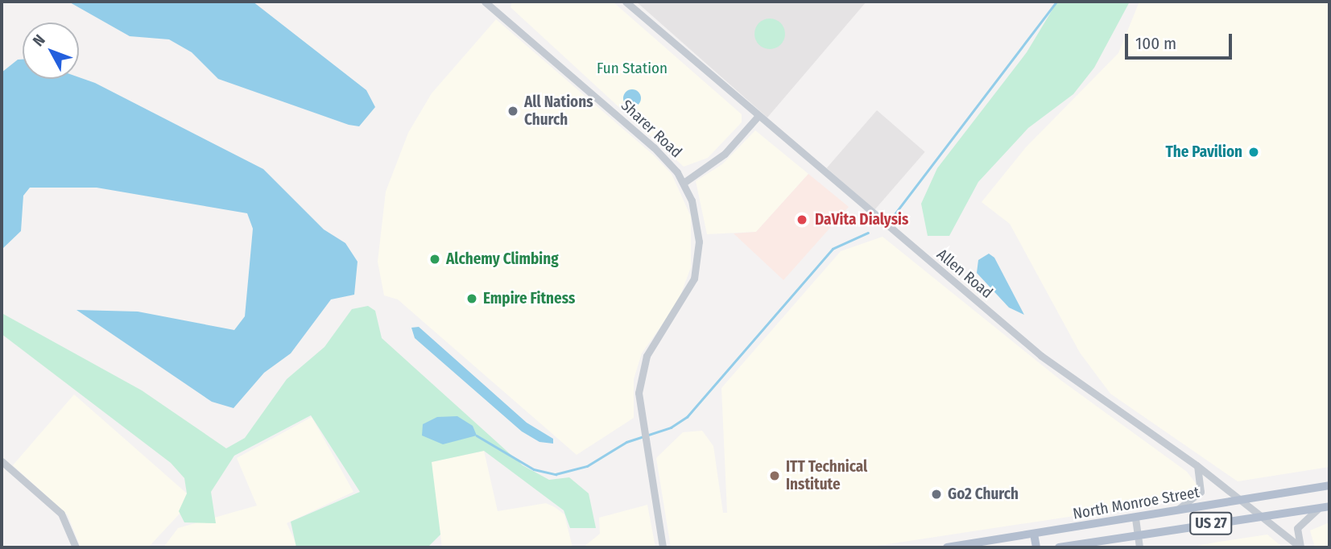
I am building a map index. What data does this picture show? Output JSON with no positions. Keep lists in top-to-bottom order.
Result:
{
  "streets": {
    "main road": ["North Monroe Street", "US 27"],
    "street": ["Sharer Road", "Allen Road"]
  },
  "crossings": [
    ["Allen Road", "North Monroe Street"]
  ],
  "parks": ["Fun Station"],
  "places": [
    "All Nations Church",
    "The Pavilion",
    "DaVita Dialysis",
    "Alchemy Climbing",
    "Empire Fitness",
    "ITT Technical Institute",
    "Go2 Church"
  ],
  "scale_bar": "100 m",
  "north": "top left"
}
